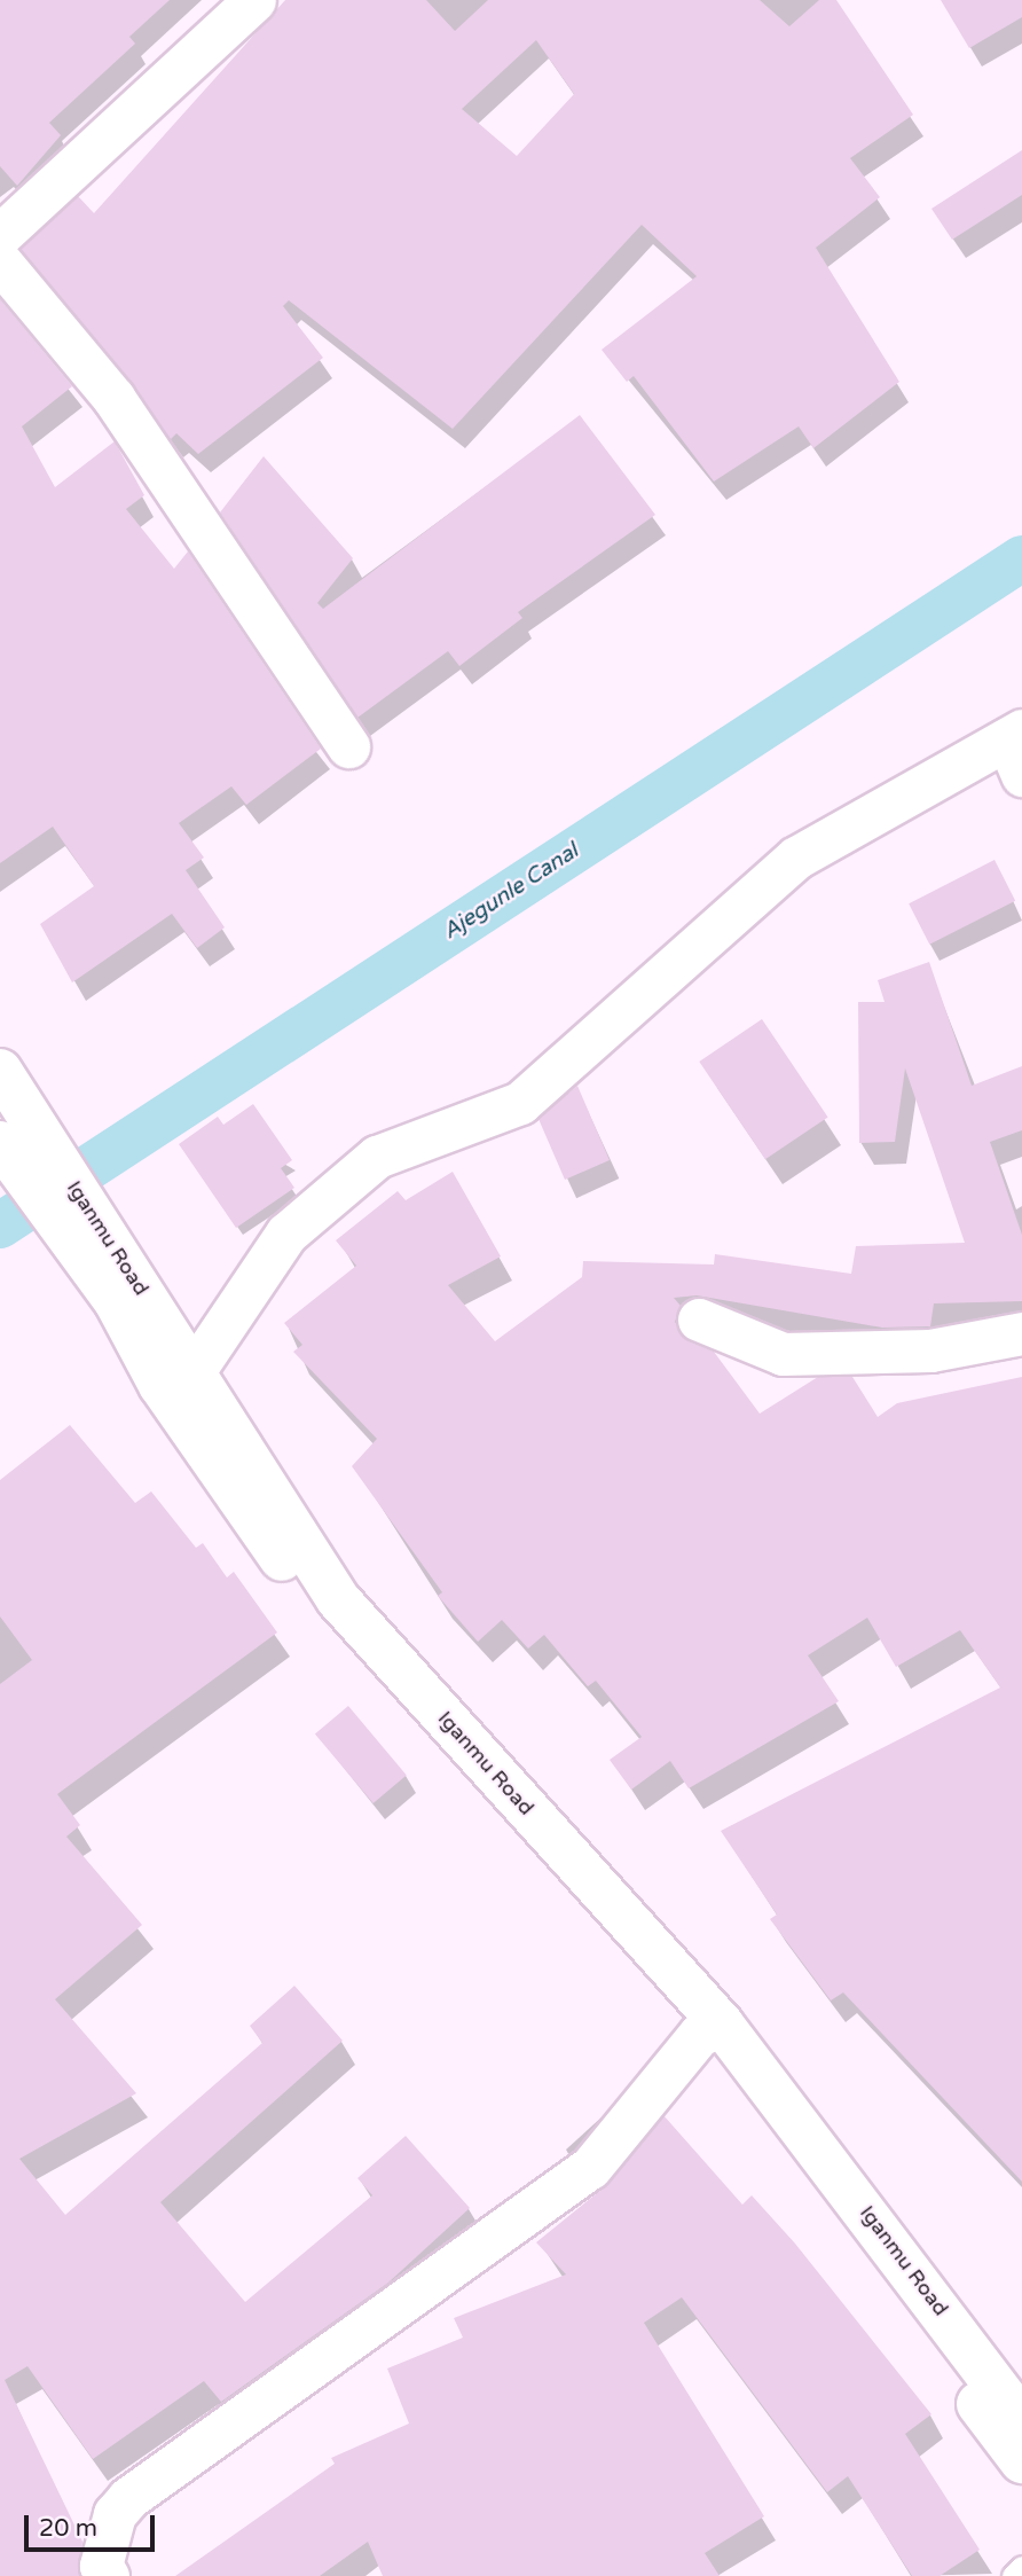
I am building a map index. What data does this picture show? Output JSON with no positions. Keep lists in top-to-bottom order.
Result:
{
  "streets": {
    "main road": ["Iganmu Road"]
  },
  "water": ["Ajegunle Canal"],
  "scale_bar": "20 m"
}
